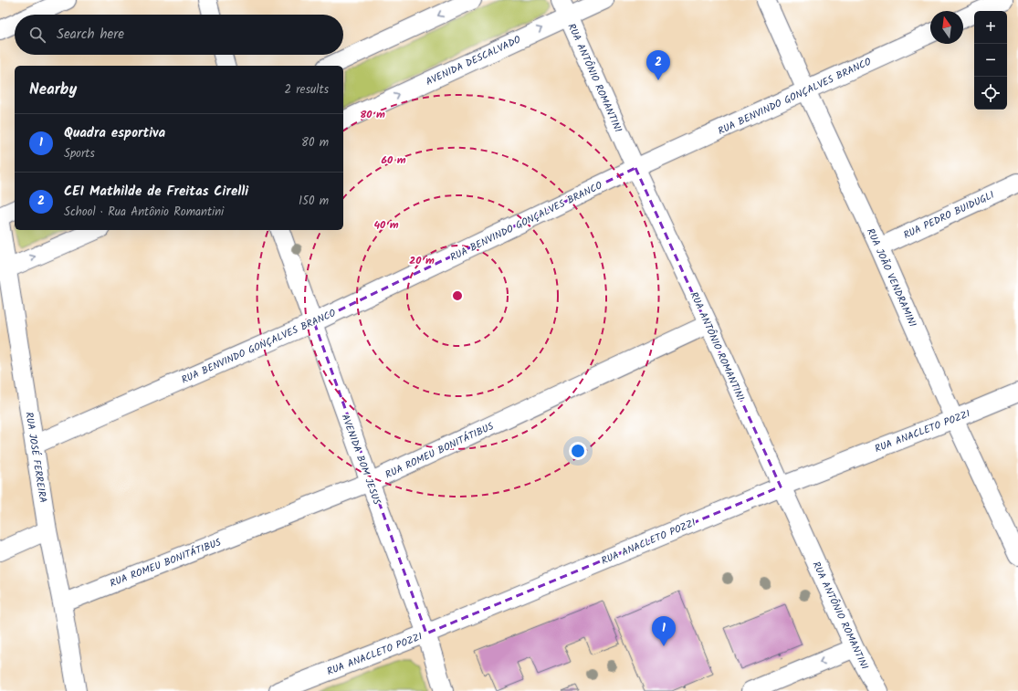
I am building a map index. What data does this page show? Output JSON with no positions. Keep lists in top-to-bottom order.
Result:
{
  "streets": {
    "street": [
      "AVENIDA DESCALVADO",
      "RUA ANTÔNIO ROMANTINI",
      "RUA BENVINDO GONÇALVES BRANCO",
      "RUA PEDRO BUIDUGLI",
      "RUA JOÃO VENDRAMINI",
      "RUA ANACLETO POZZI",
      "RUA ROMEU BONITÁTIBUS",
      "RUA JOSÉ FERREIRA",
      "AVENIDA BOM JESUS"
    ]
  },
  "crossings": [
    ["AVENIDA DESCALVADO", "RUA ANTÔNIO ROMANTINI"],
    ["RUA ANTÔNIO ROMANTINI", "RUA BENVINDO GONÇALVES BRANCO"],
    ["RUA ANTÔNIO ROMANTINI", "RUA ANACLETO POZZI"],
    ["RUA ANTÔNIO ROMANTINI", "RUA ROMEU BONITÁTIBUS"],
    ["RUA BENVINDO GONÇALVES BRANCO", "RUA JOÃO VENDRAMINI"],
    ["RUA BENVINDO GONÇALVES BRANCO", "RUA JOSÉ FERREIRA"],
    ["RUA BENVINDO GONÇALVES BRANCO", "AVENIDA BOM JESUS"],
    ["RUA PEDRO BUIDUGLI", "RUA JOÃO VENDRAMINI"],
    ["RUA JOÃO VENDRAMINI", "RUA ANACLETO POZZI"],
    ["RUA ANACLETO POZZI", "AVENIDA BOM JESUS"],
    ["RUA ROMEU BONITÁTIBUS", "RUA JOSÉ FERREIRA"],
    ["RUA ROMEU BONITÁTIBUS", "AVENIDA BOM JESUS"]
  ],
  "north": "top",
  "page": {
    "map_buttons": ["+", "−"],
    "search": "Search here",
    "pins": ["2", "1"],
    "heading": ["Nearby", "2 results"],
    "list": [
      {
        "mark": "1",
        "name": "Quadra esportiva",
        "note": "Sports",
        "value": "80 m"
      },
      {
        "mark": "2",
        "name": "CEI Mathilde de Freitas Cirelli",
        "note": "School · Rua Antônio Romantini",
        "value": "150 m"
      }
    ]
  },
  "rings": [
    "80 m",
    "60 m",
    "40 m",
    "20 m"
  ]
}
